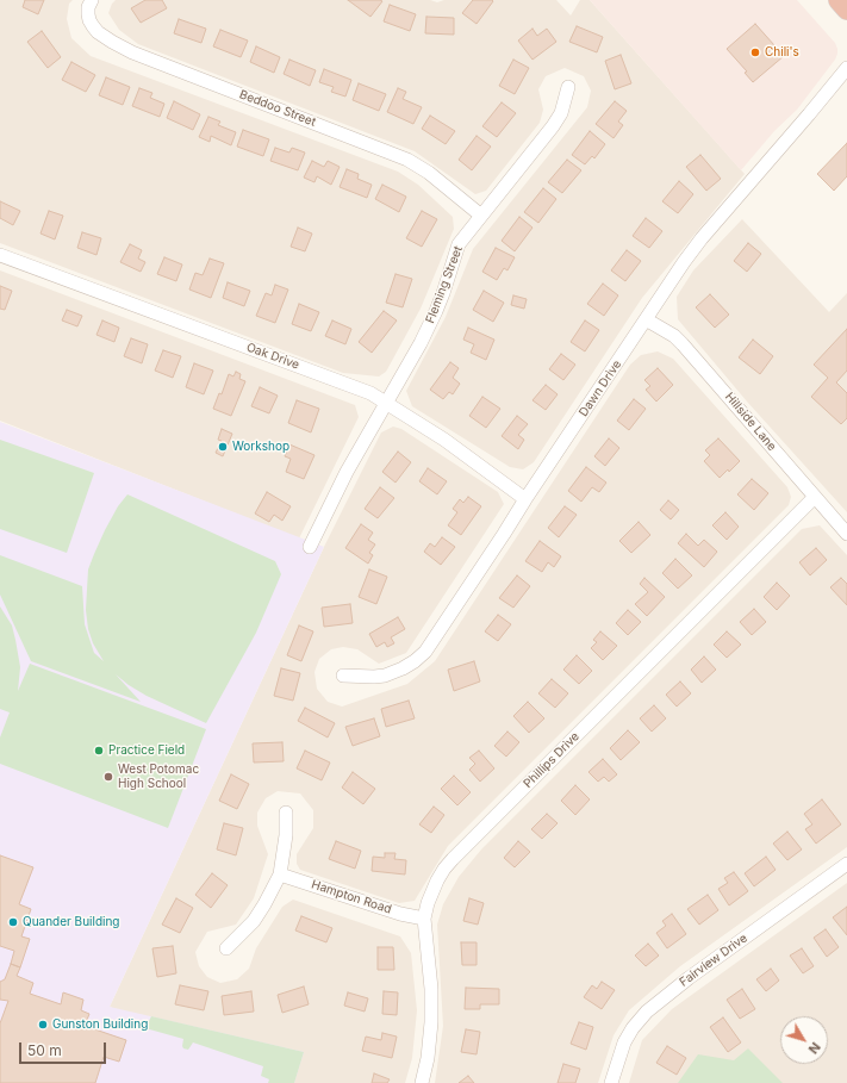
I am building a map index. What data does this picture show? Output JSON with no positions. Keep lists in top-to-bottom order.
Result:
{
  "streets": {
    "street": [
      "Beddoo Street",
      "Fleming Street",
      "Oak Drive",
      "Dawn Drive",
      "Hillside Lane",
      "Phillips Drive",
      "Hampton Road",
      "Fairview Drive"
    ]
  },
  "crossings": [
    ["Beddoo Street", "Fleming Street"],
    ["Fleming Street", "Oak Drive"],
    ["Oak Drive", "Dawn Drive"],
    ["Dawn Drive", "Hillside Lane"],
    ["Hillside Lane", "Phillips Drive"],
    ["Phillips Drive", "Hampton Road"]
  ],
  "places": [
    "Chili's",
    "Workshop",
    "Practice Field",
    "West Potomac High School",
    "Quander Building",
    "Gunston Building"
  ],
  "scale_bar": "50 m",
  "north": "bottom right"
}
